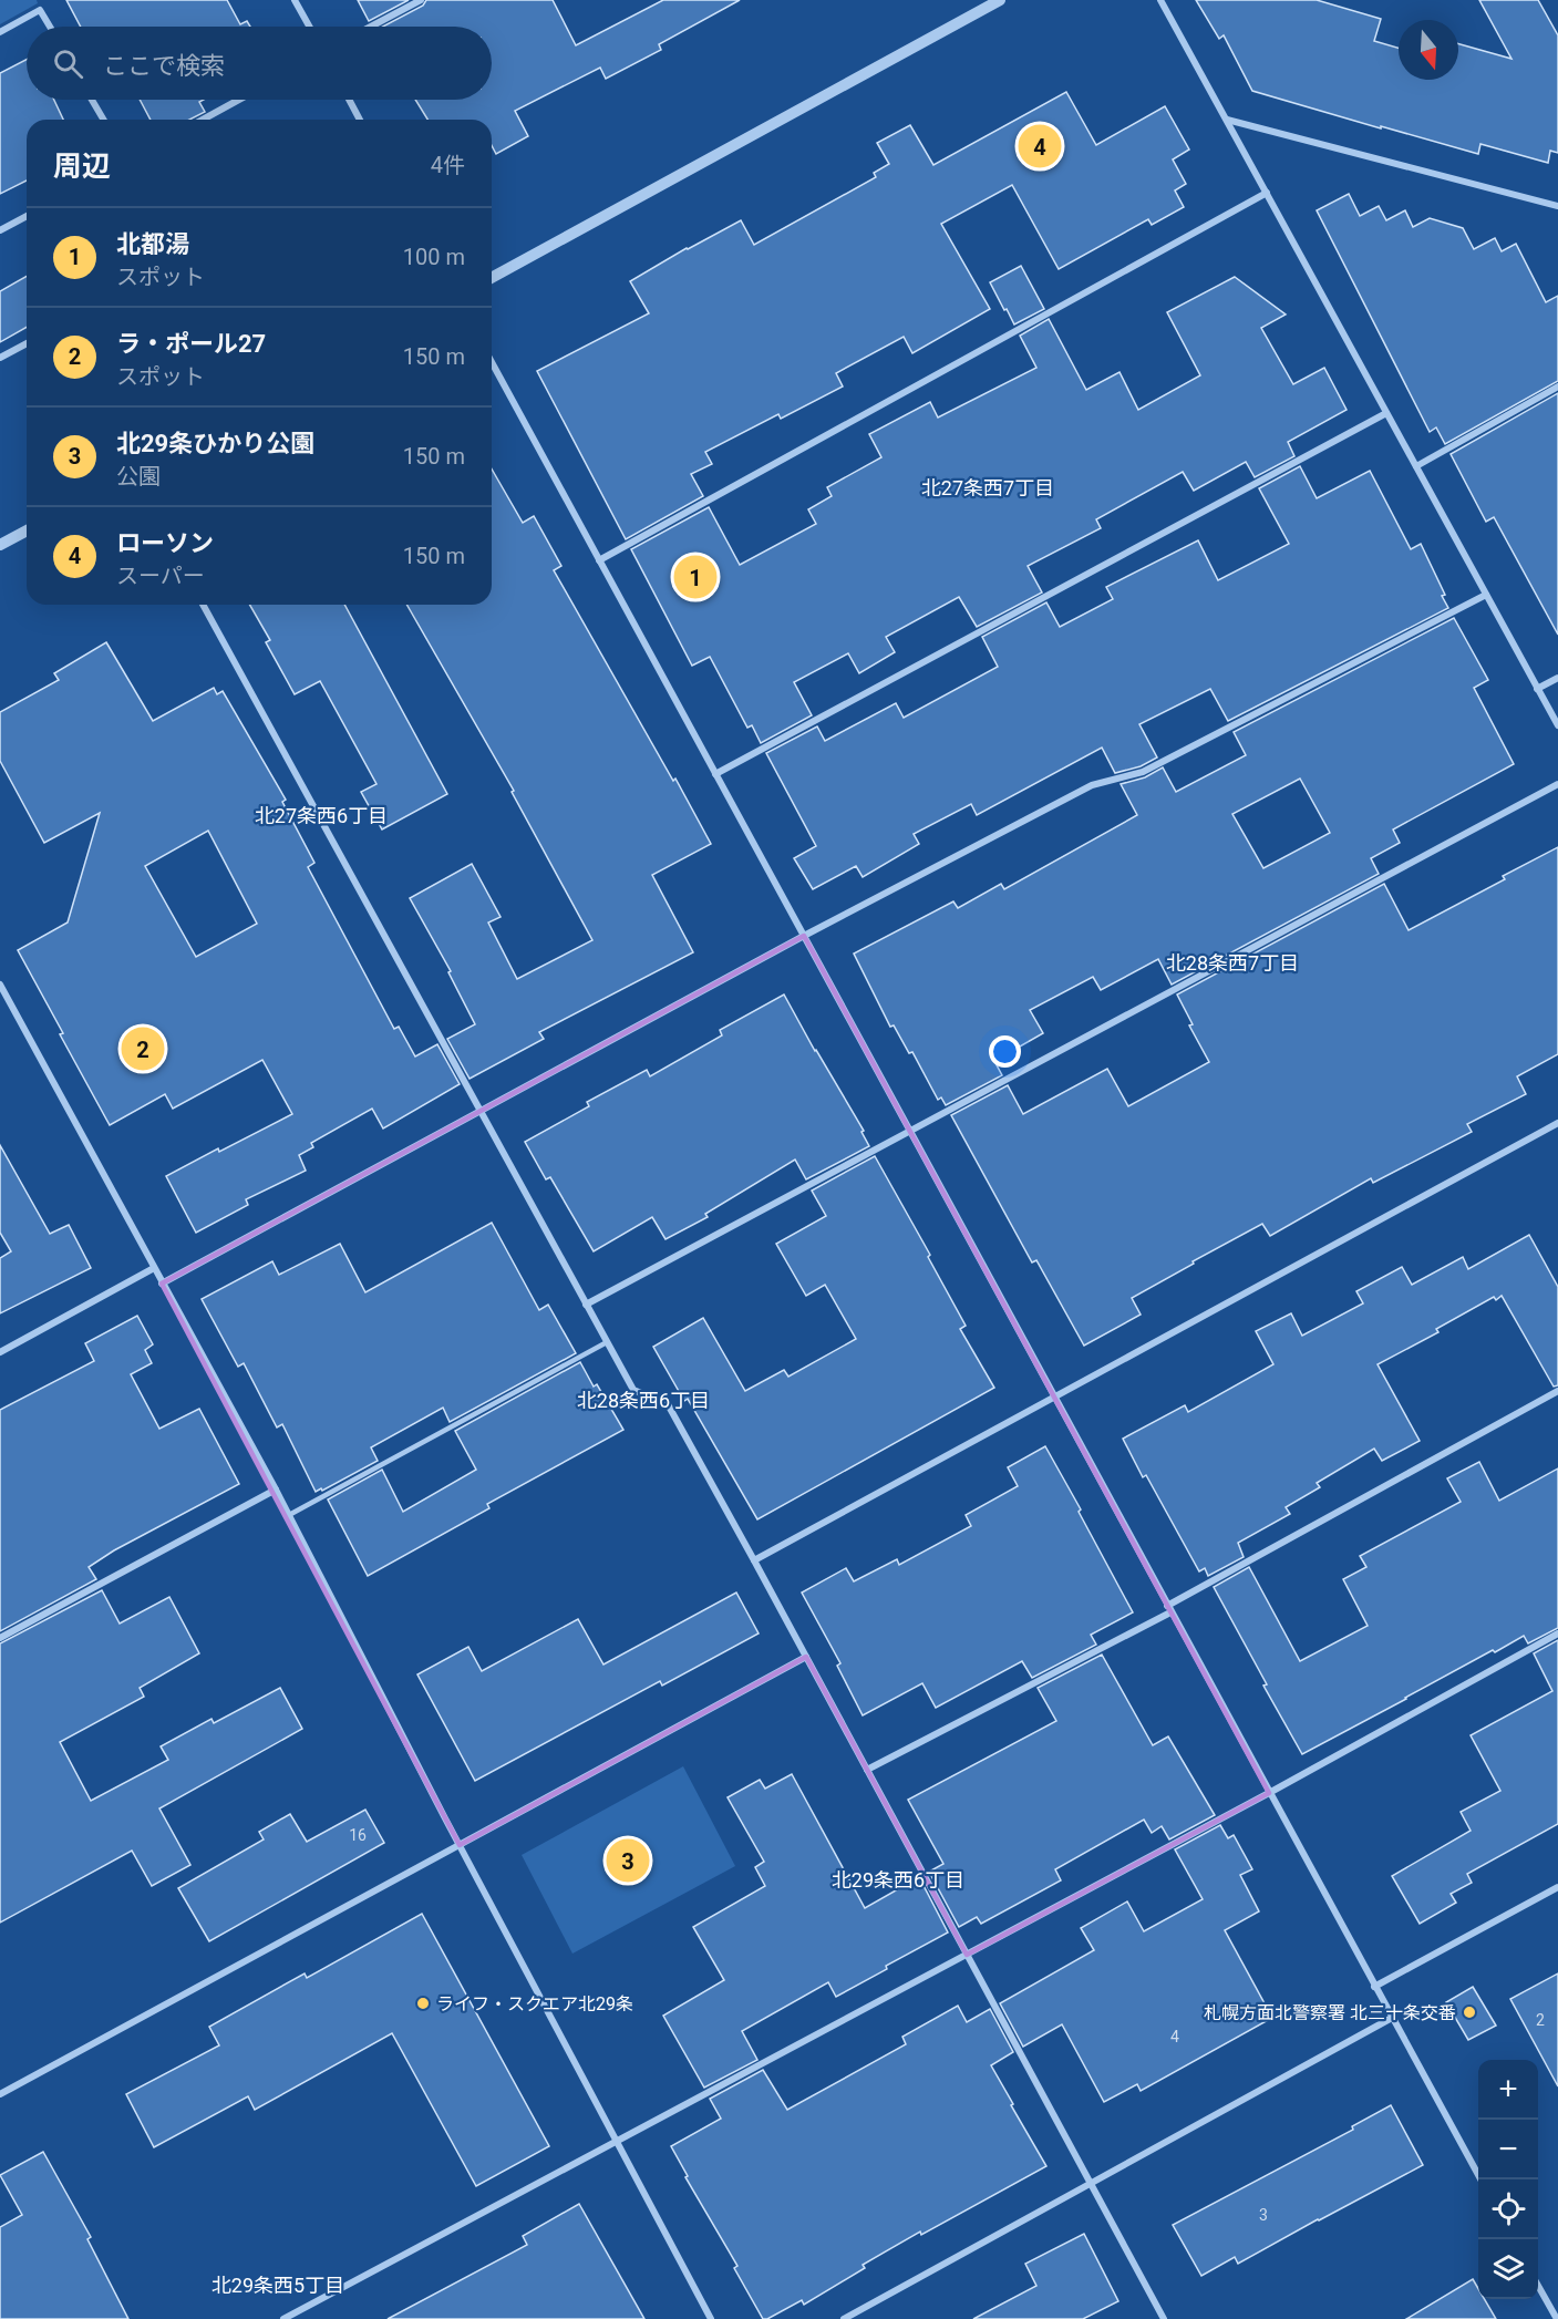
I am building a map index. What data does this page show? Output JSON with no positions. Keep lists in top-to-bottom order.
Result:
{
  "districts": [
    "北27条西7丁目",
    "北27条西6丁目",
    "北28条西7丁目",
    "北28条西6丁目",
    "北29条西6丁目",
    "北29条西5丁目"
  ],
  "places": ["ライフ・スクエア北29条", "札幌方面北警察署 北三十条交番"],
  "house_numbers": [
    "16",
    "2",
    "4",
    "3"
  ],
  "north": "bottom",
  "page": {
    "search": "ここで検索",
    "heading": ["周辺", "4件"],
    "pins": [
      "4",
      "1",
      "2",
      "3"
    ],
    "list": [
      {
        "mark": "1",
        "name": "北都湯",
        "note": "スポット",
        "value": "100 m"
      },
      {
        "mark": "2",
        "name": "ラ・ポール27",
        "note": "スポット",
        "value": "150 m"
      },
      {
        "mark": "3",
        "name": "北29条ひかり公園",
        "note": "公園",
        "value": "150 m"
      },
      {
        "mark": "4",
        "name": "ローソン",
        "note": "スーパー",
        "value": "150 m"
      }
    ],
    "map_buttons": ["+", "−"]
  }
}
